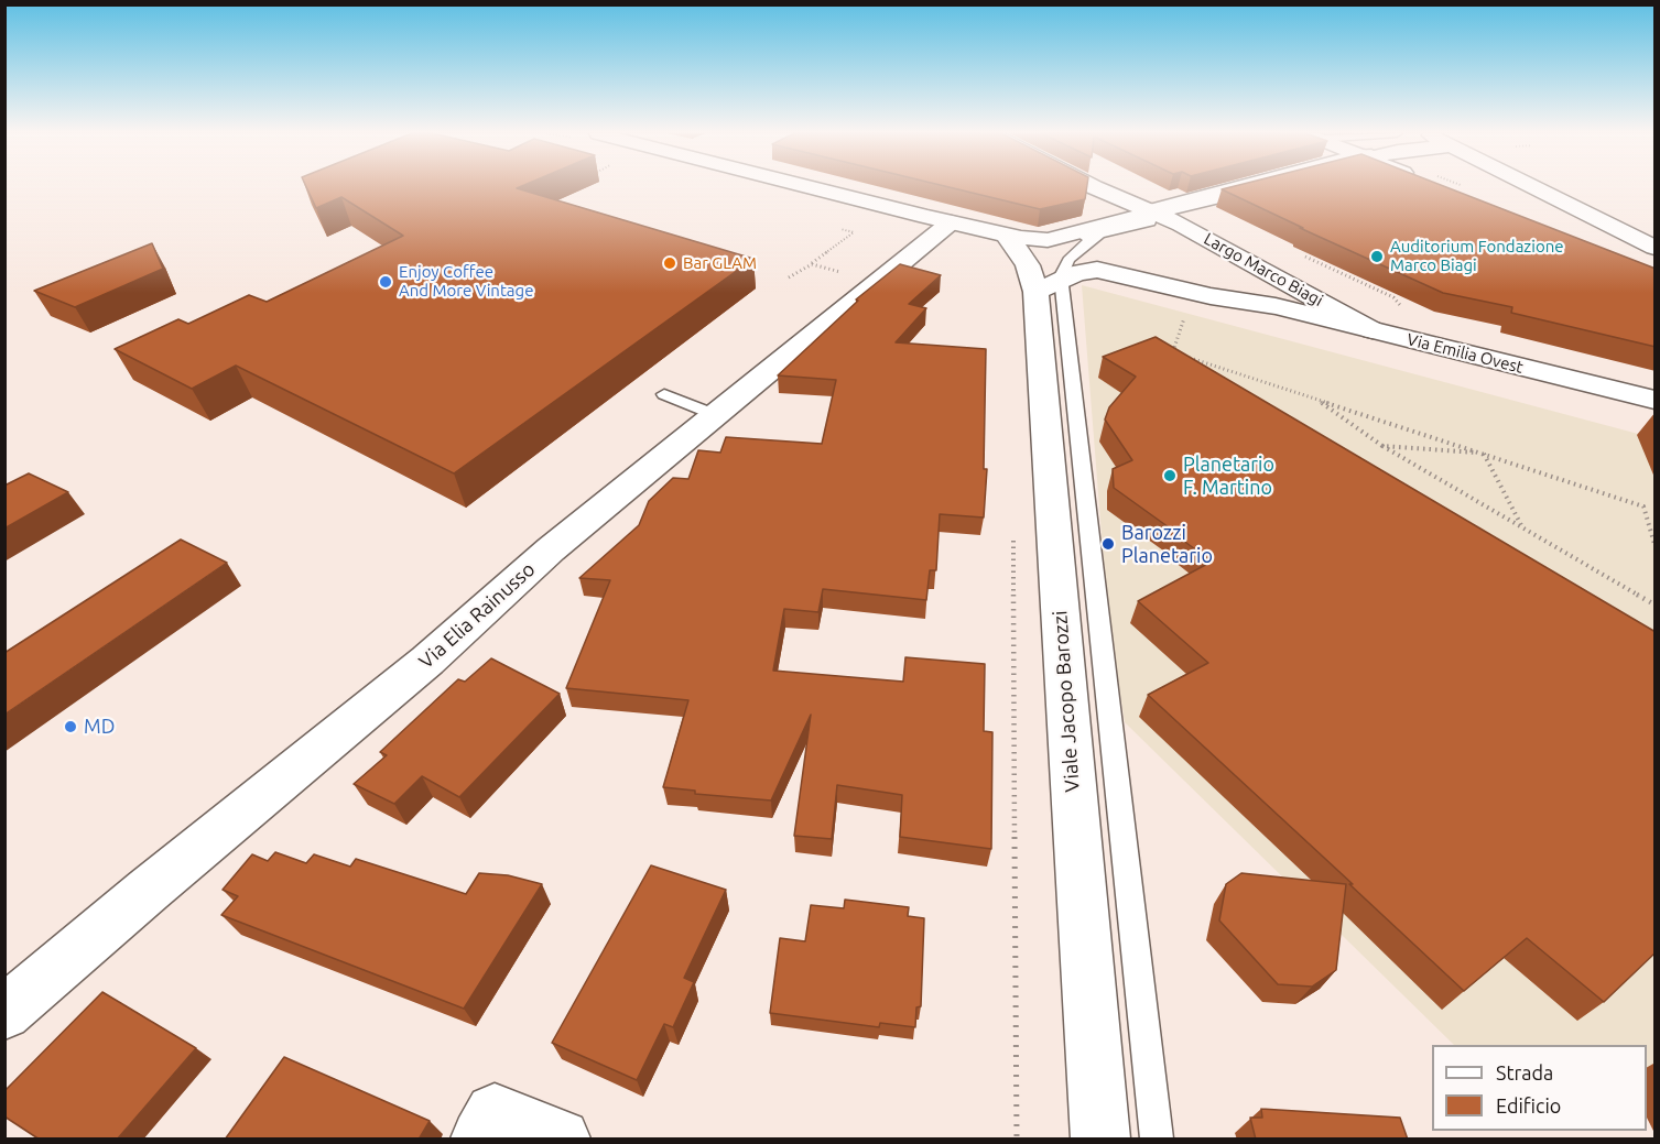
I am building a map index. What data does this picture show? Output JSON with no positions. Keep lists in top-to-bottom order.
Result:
{
  "streets": {
    "street": [
      "Largo Marco Biagi",
      "Via Emilia Ovest",
      "Via Elia Rainusso",
      "Viale Jacopo Barozzi"
    ]
  },
  "crossings": [
    ["Largo Marco Biagi", "Via Emilia Ovest"],
    ["Via Emilia Ovest", "Viale Jacopo Barozzi"]
  ],
  "places": [
    "Auditorium Fondazione Marco Biagi",
    "Bar GLAM",
    "Enjoy Coffee And More Vintage",
    "Planetario F. Martino",
    "Barozzi Planetario",
    "MD"
  ],
  "legend": ["Strada", "Edificio"]
}
